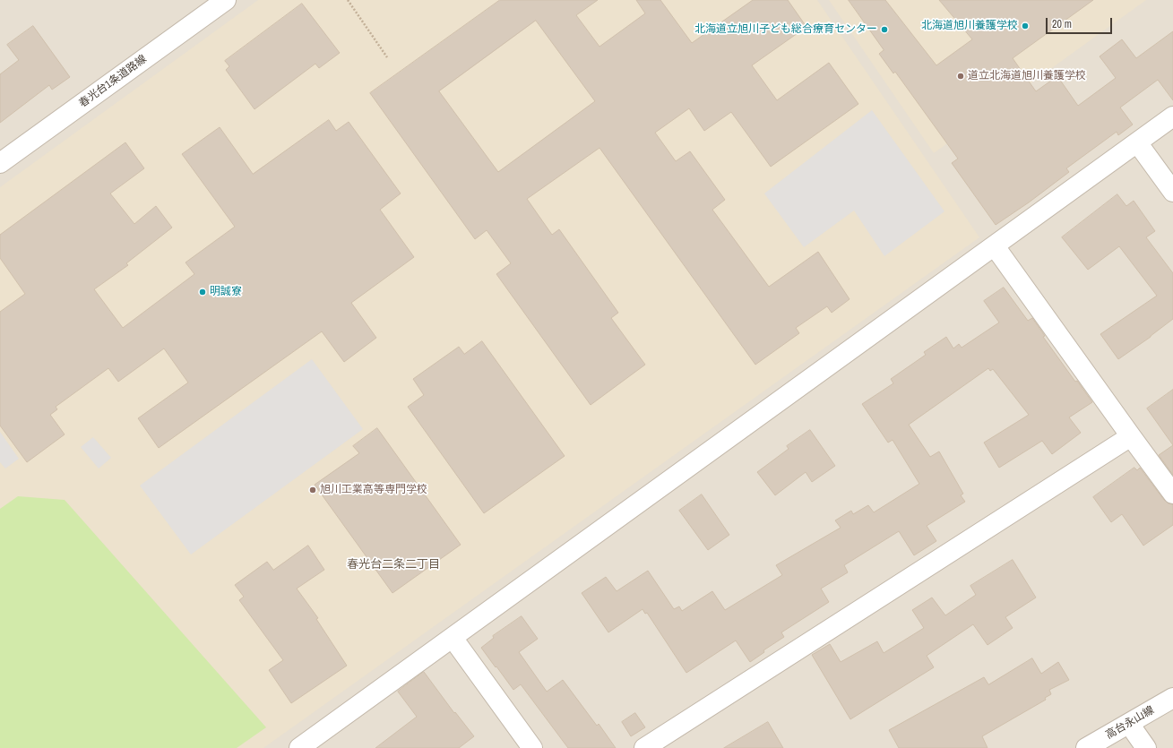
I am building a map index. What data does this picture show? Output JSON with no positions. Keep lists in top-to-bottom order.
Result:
{
  "streets": {
    "street": ["春光台1条道路線", "高台永山線"]
  },
  "districts": ["春光台二条二丁目"],
  "places": [
    "北海道旭川養護学校",
    "北海道立旭川子ども総合療育センター",
    "道立北海道旭川養護学校",
    "明誠寮",
    "旭川工業高等専門学校"
  ],
  "scale_bar": "20 m"
}
